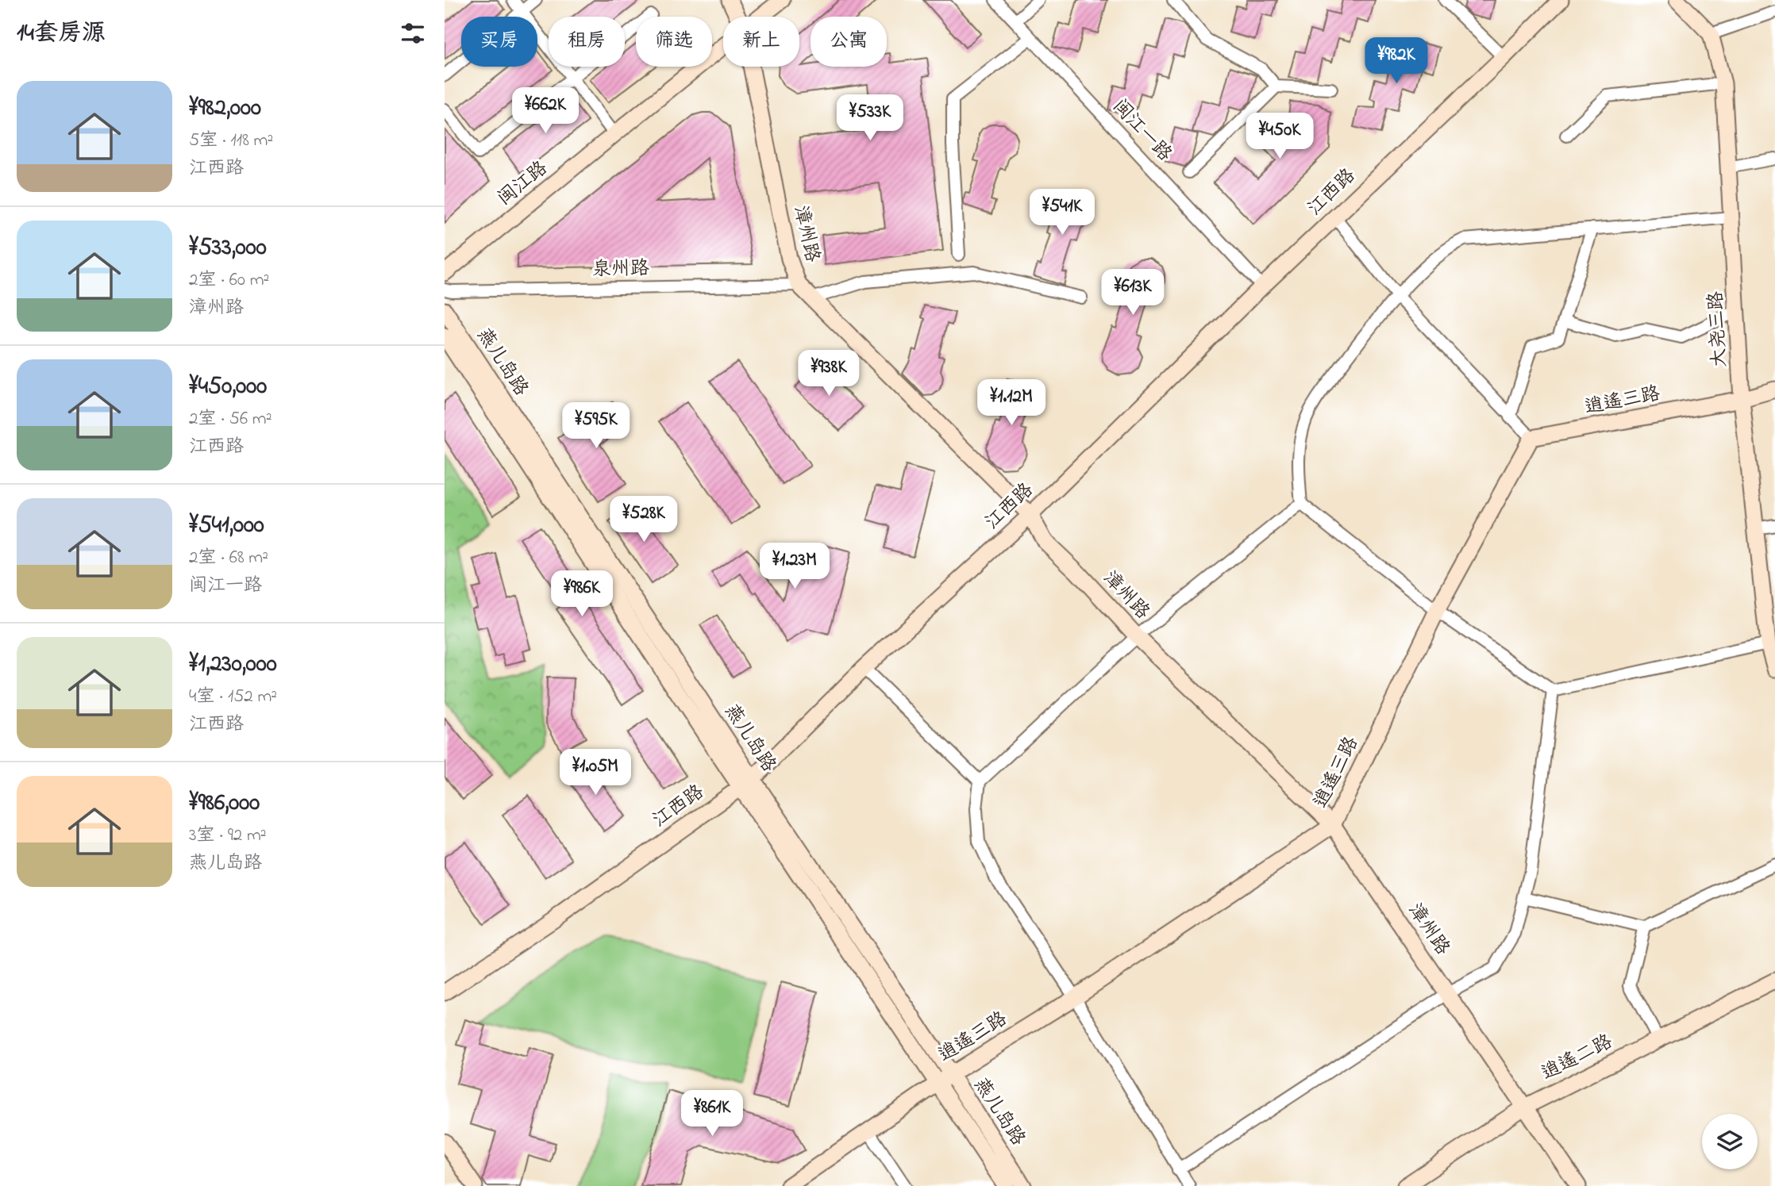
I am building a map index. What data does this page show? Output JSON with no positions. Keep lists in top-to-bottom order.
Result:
{
  "streets": {
    "street": [
      "闽江一路",
      "闽江路",
      "江西路",
      "漳州路",
      "泉州路",
      "大尧三路",
      "燕儿岛路",
      "逍遥三路",
      "逍遥二路"
    ]
  },
  "crossings": [
    ["闽江一路", "江西路"],
    ["江西路", "漳州路"],
    ["江西路", "燕儿岛路"],
    ["漳州路", "泉州路"],
    ["漳州路", "逍遥三路"],
    ["漳州路", "逍遥二路"],
    ["大尧三路", "逍遥三路"],
    ["燕儿岛路", "逍遥三路"]
  ],
  "page": {
    "heading": "14套房源",
    "chip": [
      "买房",
      "租房",
      "筛选",
      "新上",
      "公寓"
    ],
    "price": [
      "¥982K",
      "¥662K",
      "¥533K",
      "¥450K",
      "¥541K",
      "¥613K",
      "¥938K",
      "¥1.12M",
      "¥595K",
      "¥528K",
      "¥1.23M",
      "¥986K",
      "¥1.05M",
      "¥861K"
    ],
    "list": [
      {
        "name": "¥982,000",
        "note": "5室 · 118 m² · 江西路"
      },
      {
        "name": "¥533,000",
        "note": "2室 · 60 m² · 漳州路"
      },
      {
        "name": "¥450,000",
        "note": "2室 · 56 m² · 江西路"
      },
      {
        "name": "¥541,000",
        "note": "2室 · 68 m² · 闽江一路"
      },
      {
        "name": "¥1,230,000",
        "note": "4室 · 152 m² · 江西路"
      },
      {
        "name": "¥986,000",
        "note": "3室 · 92 m² · 燕儿岛路"
      }
    ]
  }
}
